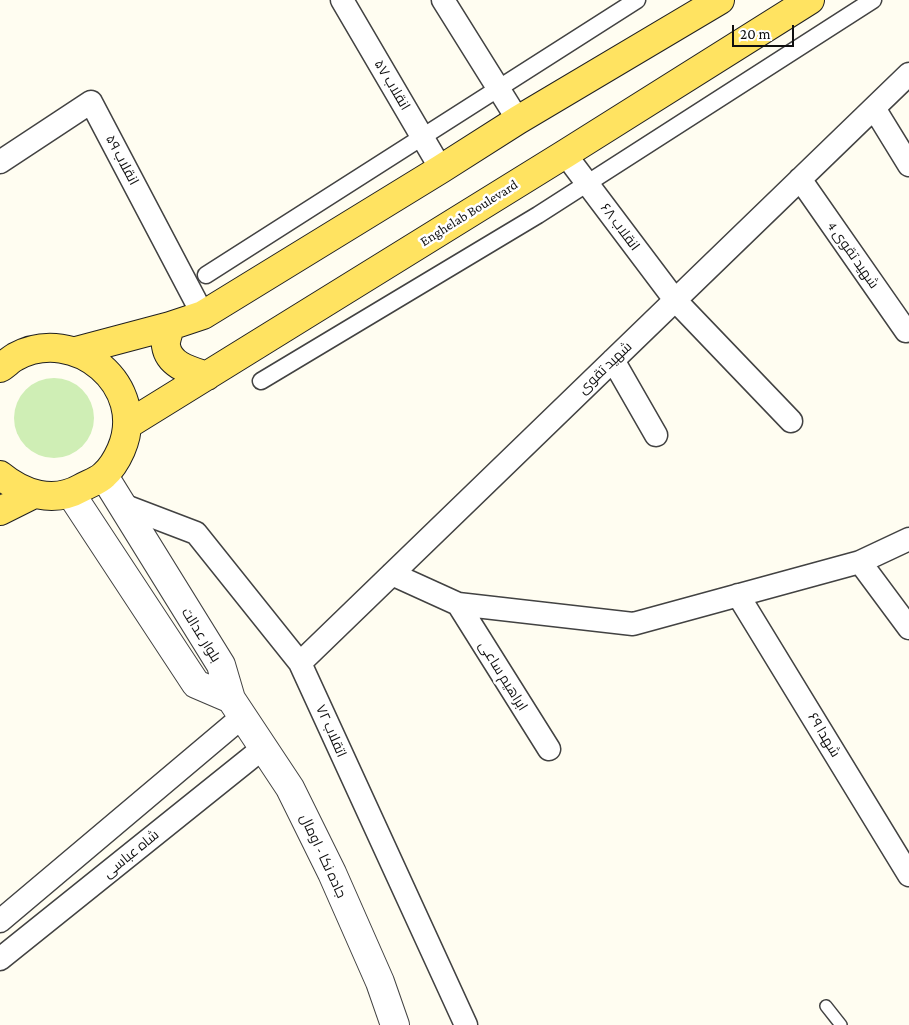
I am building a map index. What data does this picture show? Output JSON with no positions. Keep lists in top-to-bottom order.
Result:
{
  "streets": {
    "main road": ["Enghelab Boulevard"],
    "street": [
      "انقلاب ۵۷",
      "انقلاب ۵۹",
      "انقلاب ۶۸",
      "شهید تقوی 4",
      "شهید تقوی",
      "بلوار عدالت",
      "ابراهیم ساعی",
      "اتقلاب ۷۲",
      "شهدا ۶۹",
      "شاه عباسی",
      "جاده نکا - اومال"
    ]
  },
  "crossings": [
    ["Enghelab Boulevard", "انقلاب ۶۸"],
    ["انقلاب ۶۸", "شهید تقوی"],
    ["شهید تقوی 4", "شهید تقوی"],
    ["شهید تقوی", "اتقلاب ۷۲"],
    ["بلوار عدالت", "اتقلاب ۷۲"],
    ["بلوار عدالت", "جاده نکا - اومال"],
    ["شاه عباسی", "جاده نکا - اومال"]
  ],
  "scale_bar": "20 m"
}
